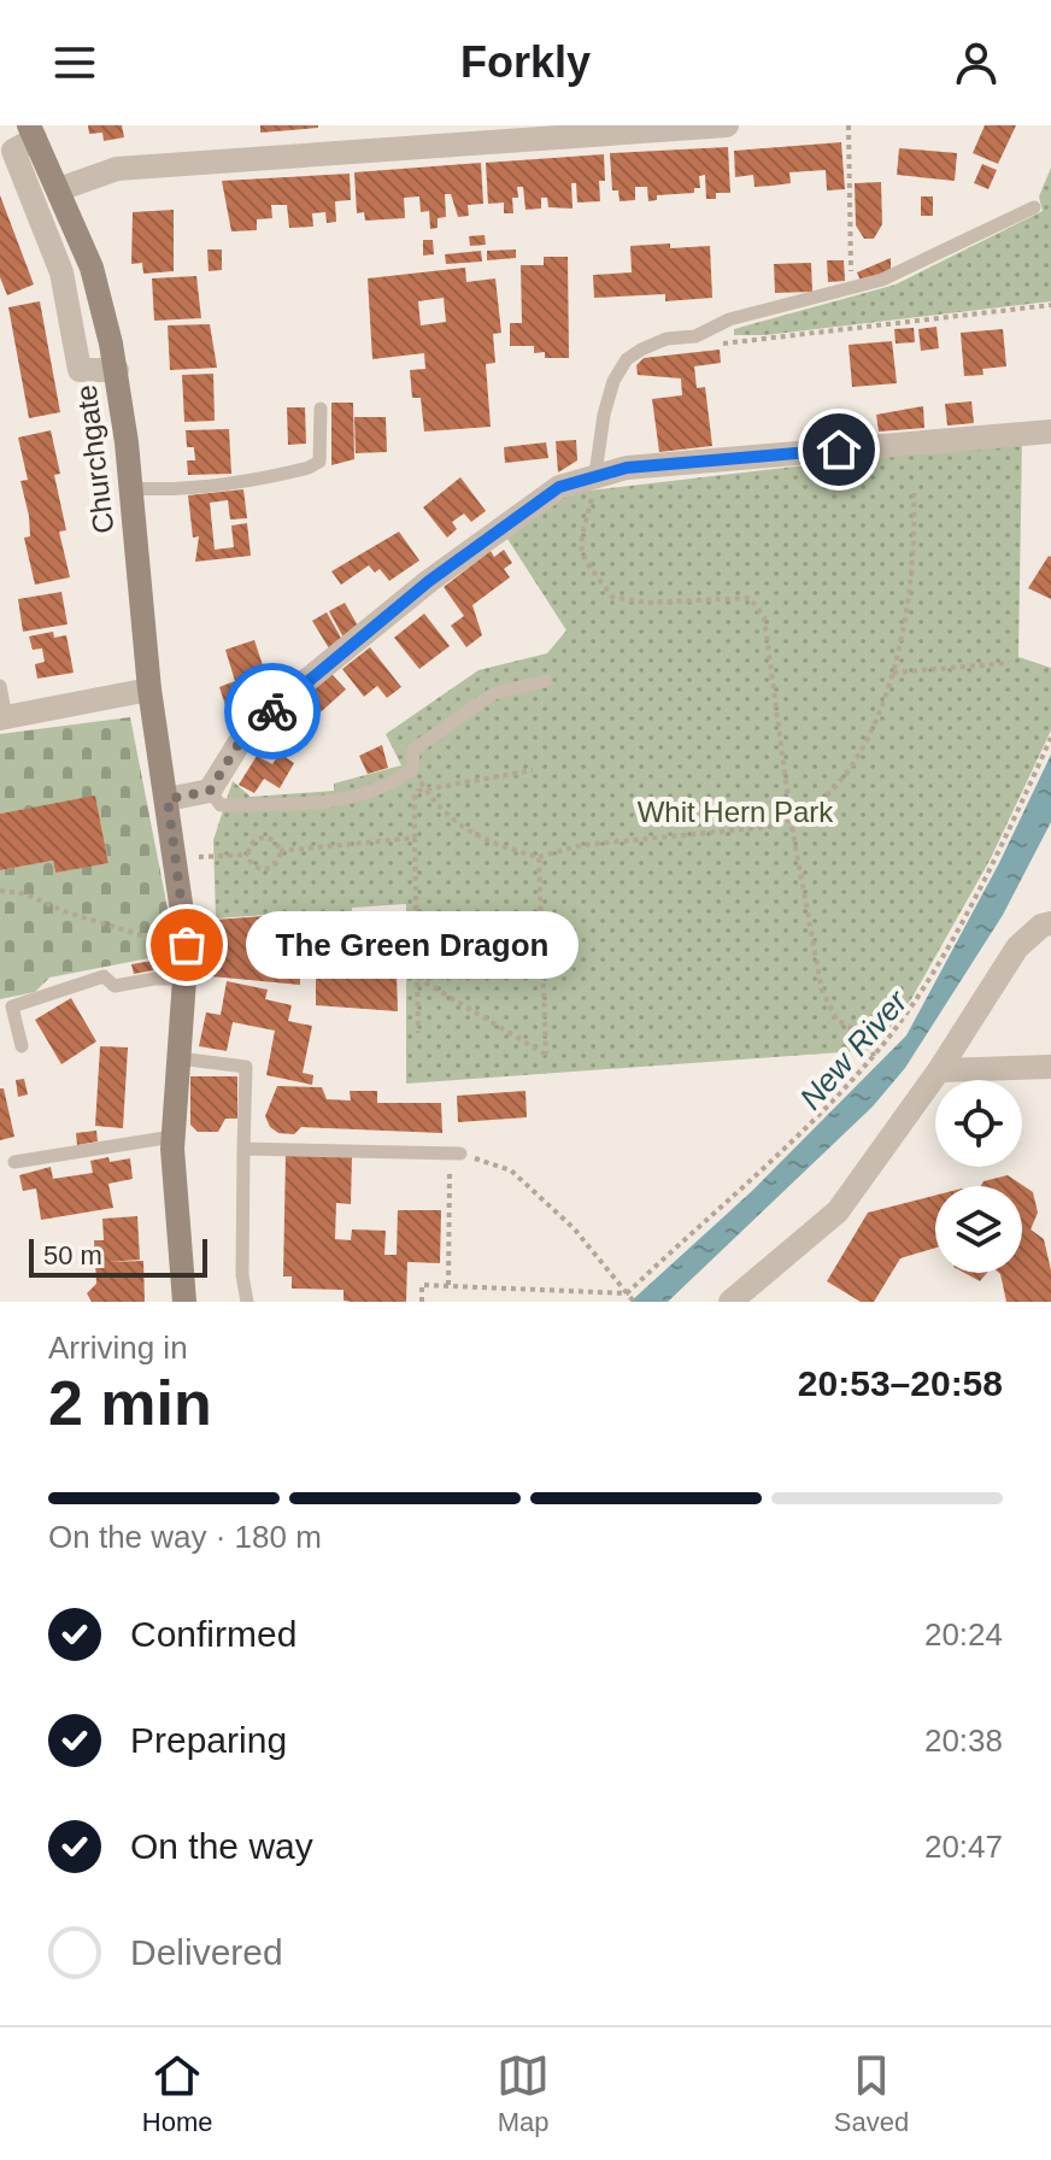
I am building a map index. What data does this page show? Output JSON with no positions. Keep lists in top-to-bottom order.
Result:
{
  "streets": {
    "street": ["Churchgate"]
  },
  "water": ["New River"],
  "parks": ["Whit Hern Park"],
  "places": ["The Green Dragon"],
  "scale_bar": "50 m",
  "page": {
    "header": "Forkly",
    "bubble": "The Green Dragon",
    "scale": "50 m",
    "heading": ["2 min", "Arriving in", "20:53–20:58"],
    "bar": "On the way · 180 m",
    "list": [
      ["Confirmed", "20:24"],
      ["Preparing", "20:38"],
      ["On the way", "20:47"],
      "Delivered"
    ],
    "tabs": ["Home", "Map", "Saved"]
  }
}
